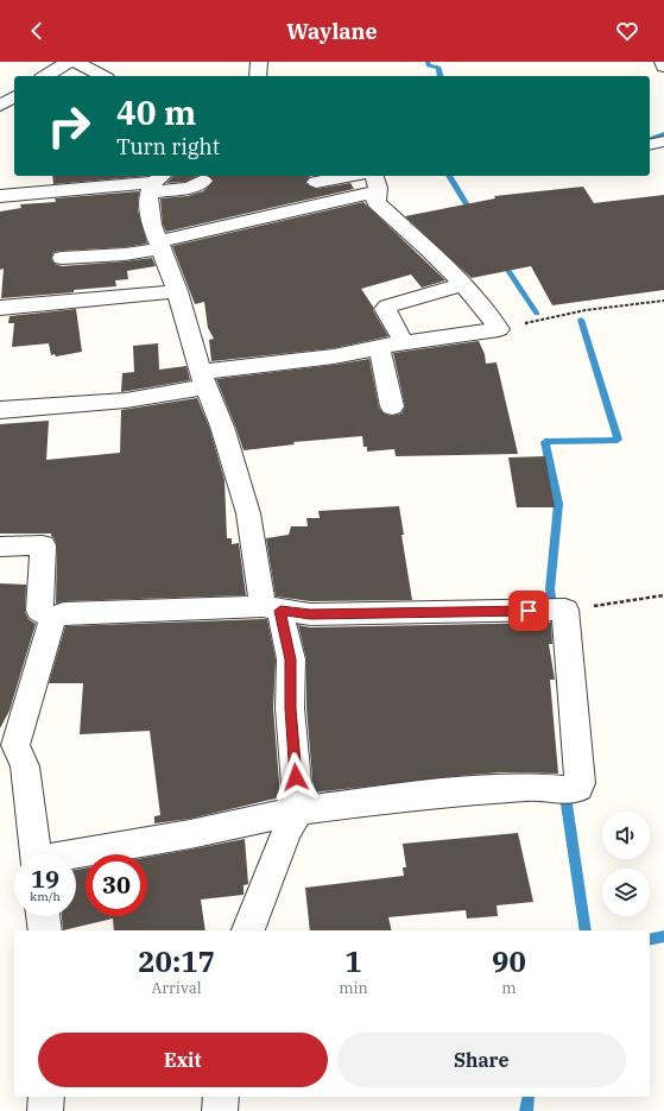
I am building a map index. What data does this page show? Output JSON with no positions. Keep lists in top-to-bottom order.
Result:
{
  "page": {
    "header": "Waylane",
    "turn": ["40 m", "Turn right"],
    "speed": "19 km/h",
    "limit": "30",
    "eta": [
      "20:17",
      "Arrival",
      "1",
      "min",
      "90",
      "m"
    ],
    "buttons": ["Exit", "Share"]
  }
}
